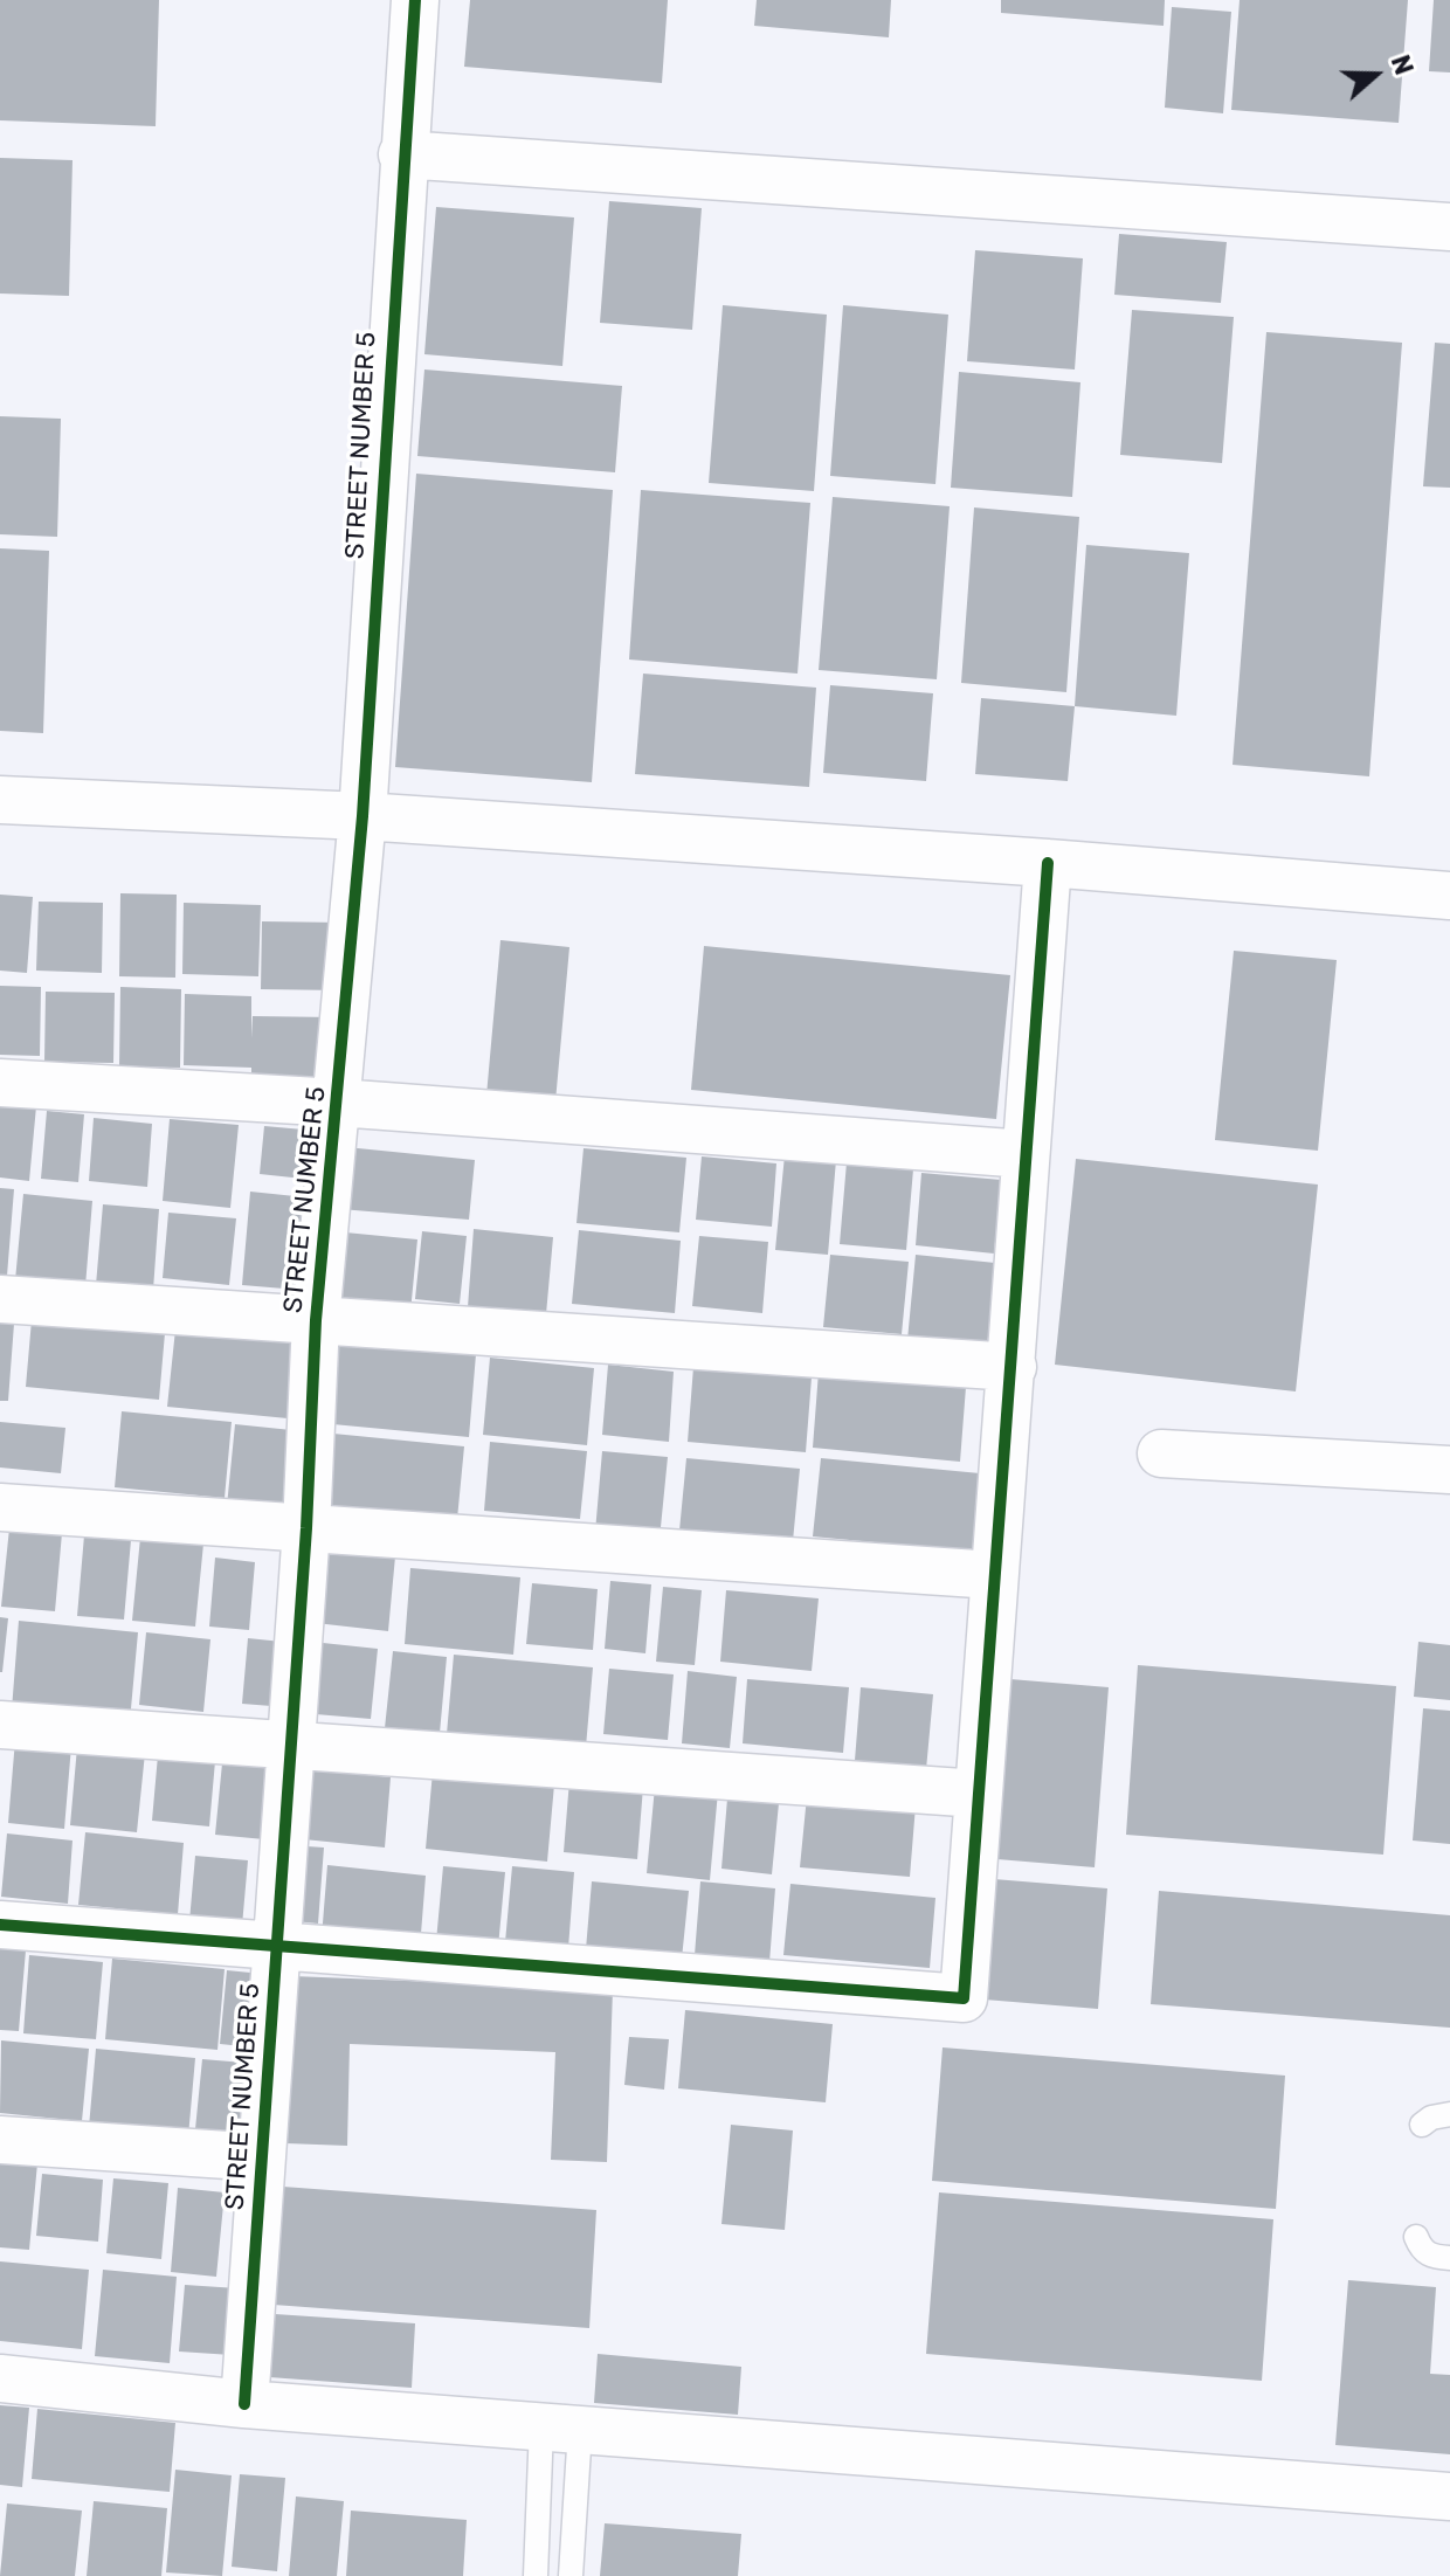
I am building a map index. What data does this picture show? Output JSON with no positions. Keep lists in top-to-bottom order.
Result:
{
  "streets": {
    "street": ["STREET NUMBER 5"]
  },
  "north": "right"
}
